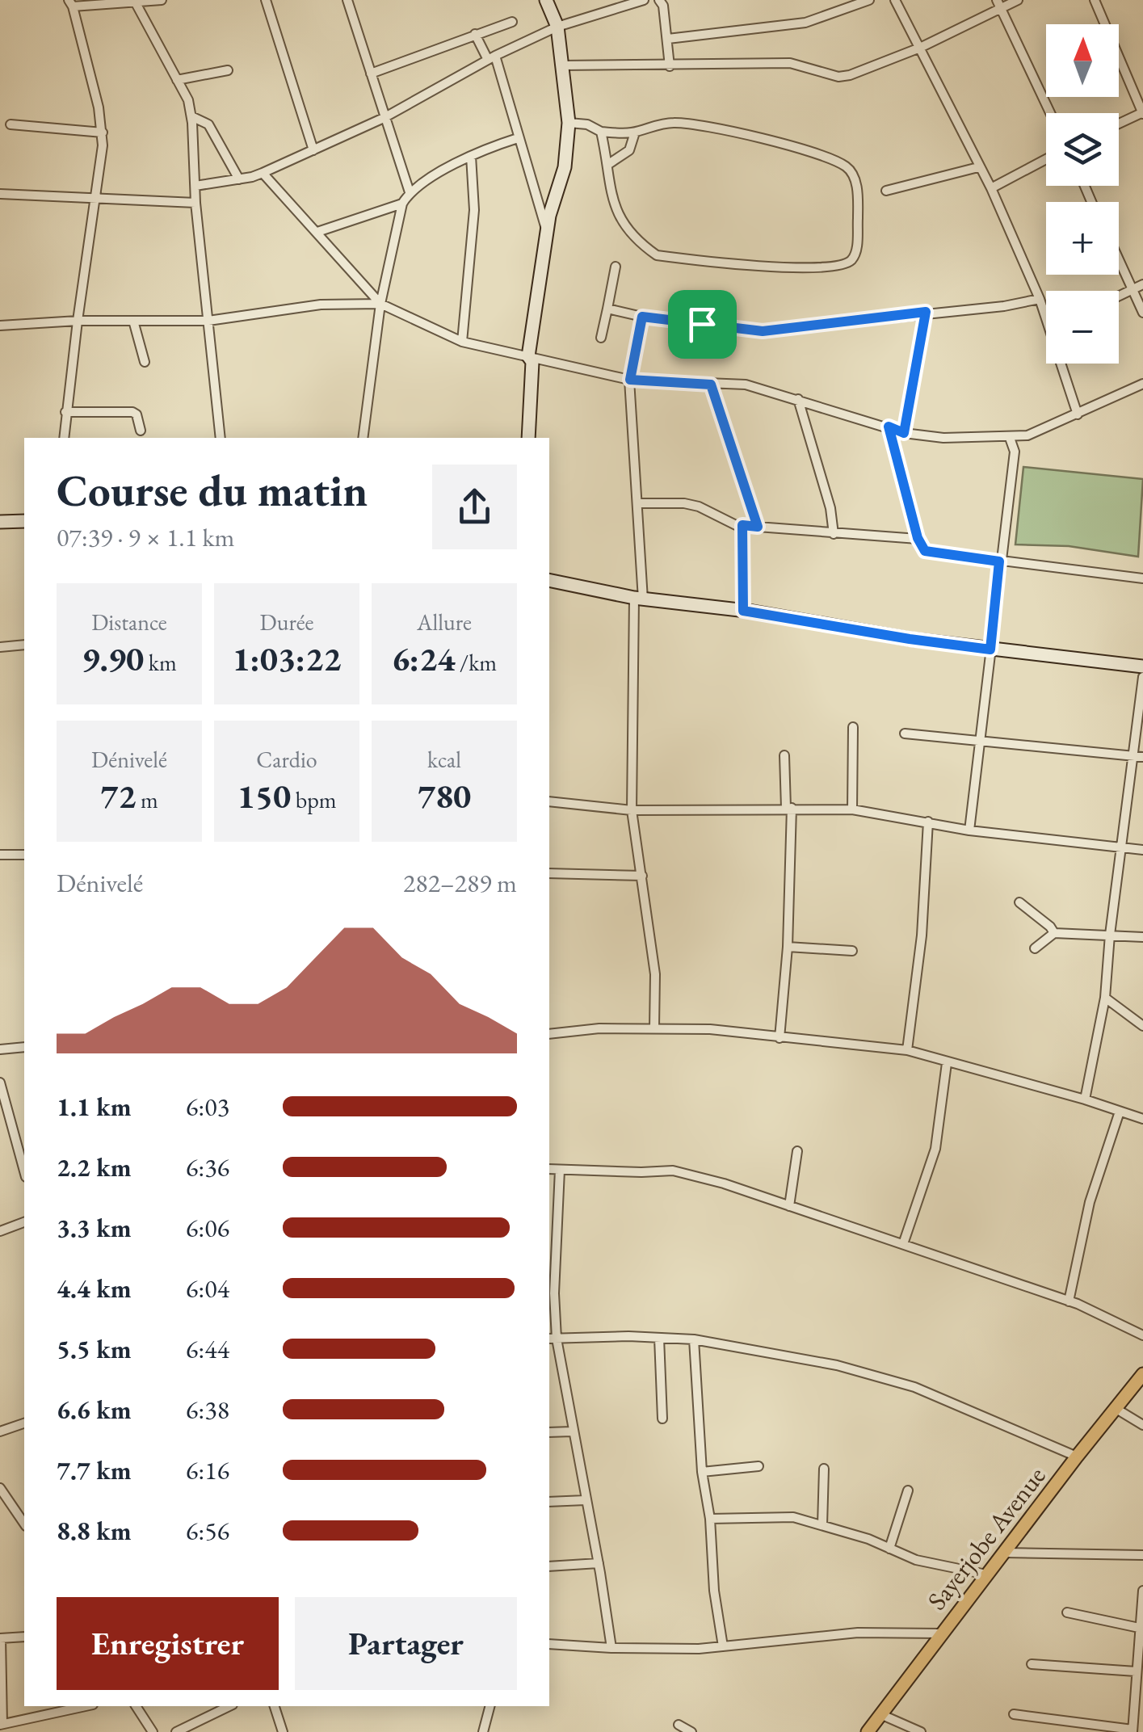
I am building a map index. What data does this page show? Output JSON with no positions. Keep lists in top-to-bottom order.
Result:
{
  "streets": {
    "main road": ["Sayerjobe Avenue"]
  },
  "north": "top",
  "page": {
    "map_buttons": ["+", "−"],
    "heading": ["Course du matin", "07:39 · 9 × 1.1 km"],
    "stats": [
      ["Distance", "9.90 km"],
      ["Durée", "1:03:22"],
      ["Allure", "6:24 /km"],
      ["Dénivelé", "72 m"],
      ["Cardio", "150 bpm"],
      ["kcal", "780"]
    ],
    "chart": ["Dénivelé", "282–289 m"],
    "list": [
      {
        "name": "1.1 km",
        "note": "6:03"
      },
      {
        "name": "2.2 km",
        "note": "6:36"
      },
      {
        "name": "3.3 km",
        "note": "6:06"
      },
      {
        "name": "4.4 km",
        "note": "6:04"
      },
      {
        "name": "5.5 km",
        "note": "6:44"
      },
      {
        "name": "6.6 km",
        "note": "6:38"
      },
      {
        "name": "7.7 km",
        "note": "6:16"
      },
      {
        "name": "8.8 km",
        "note": "6:56"
      }
    ],
    "buttons": ["Enregistrer", "Partager"]
  }
}
